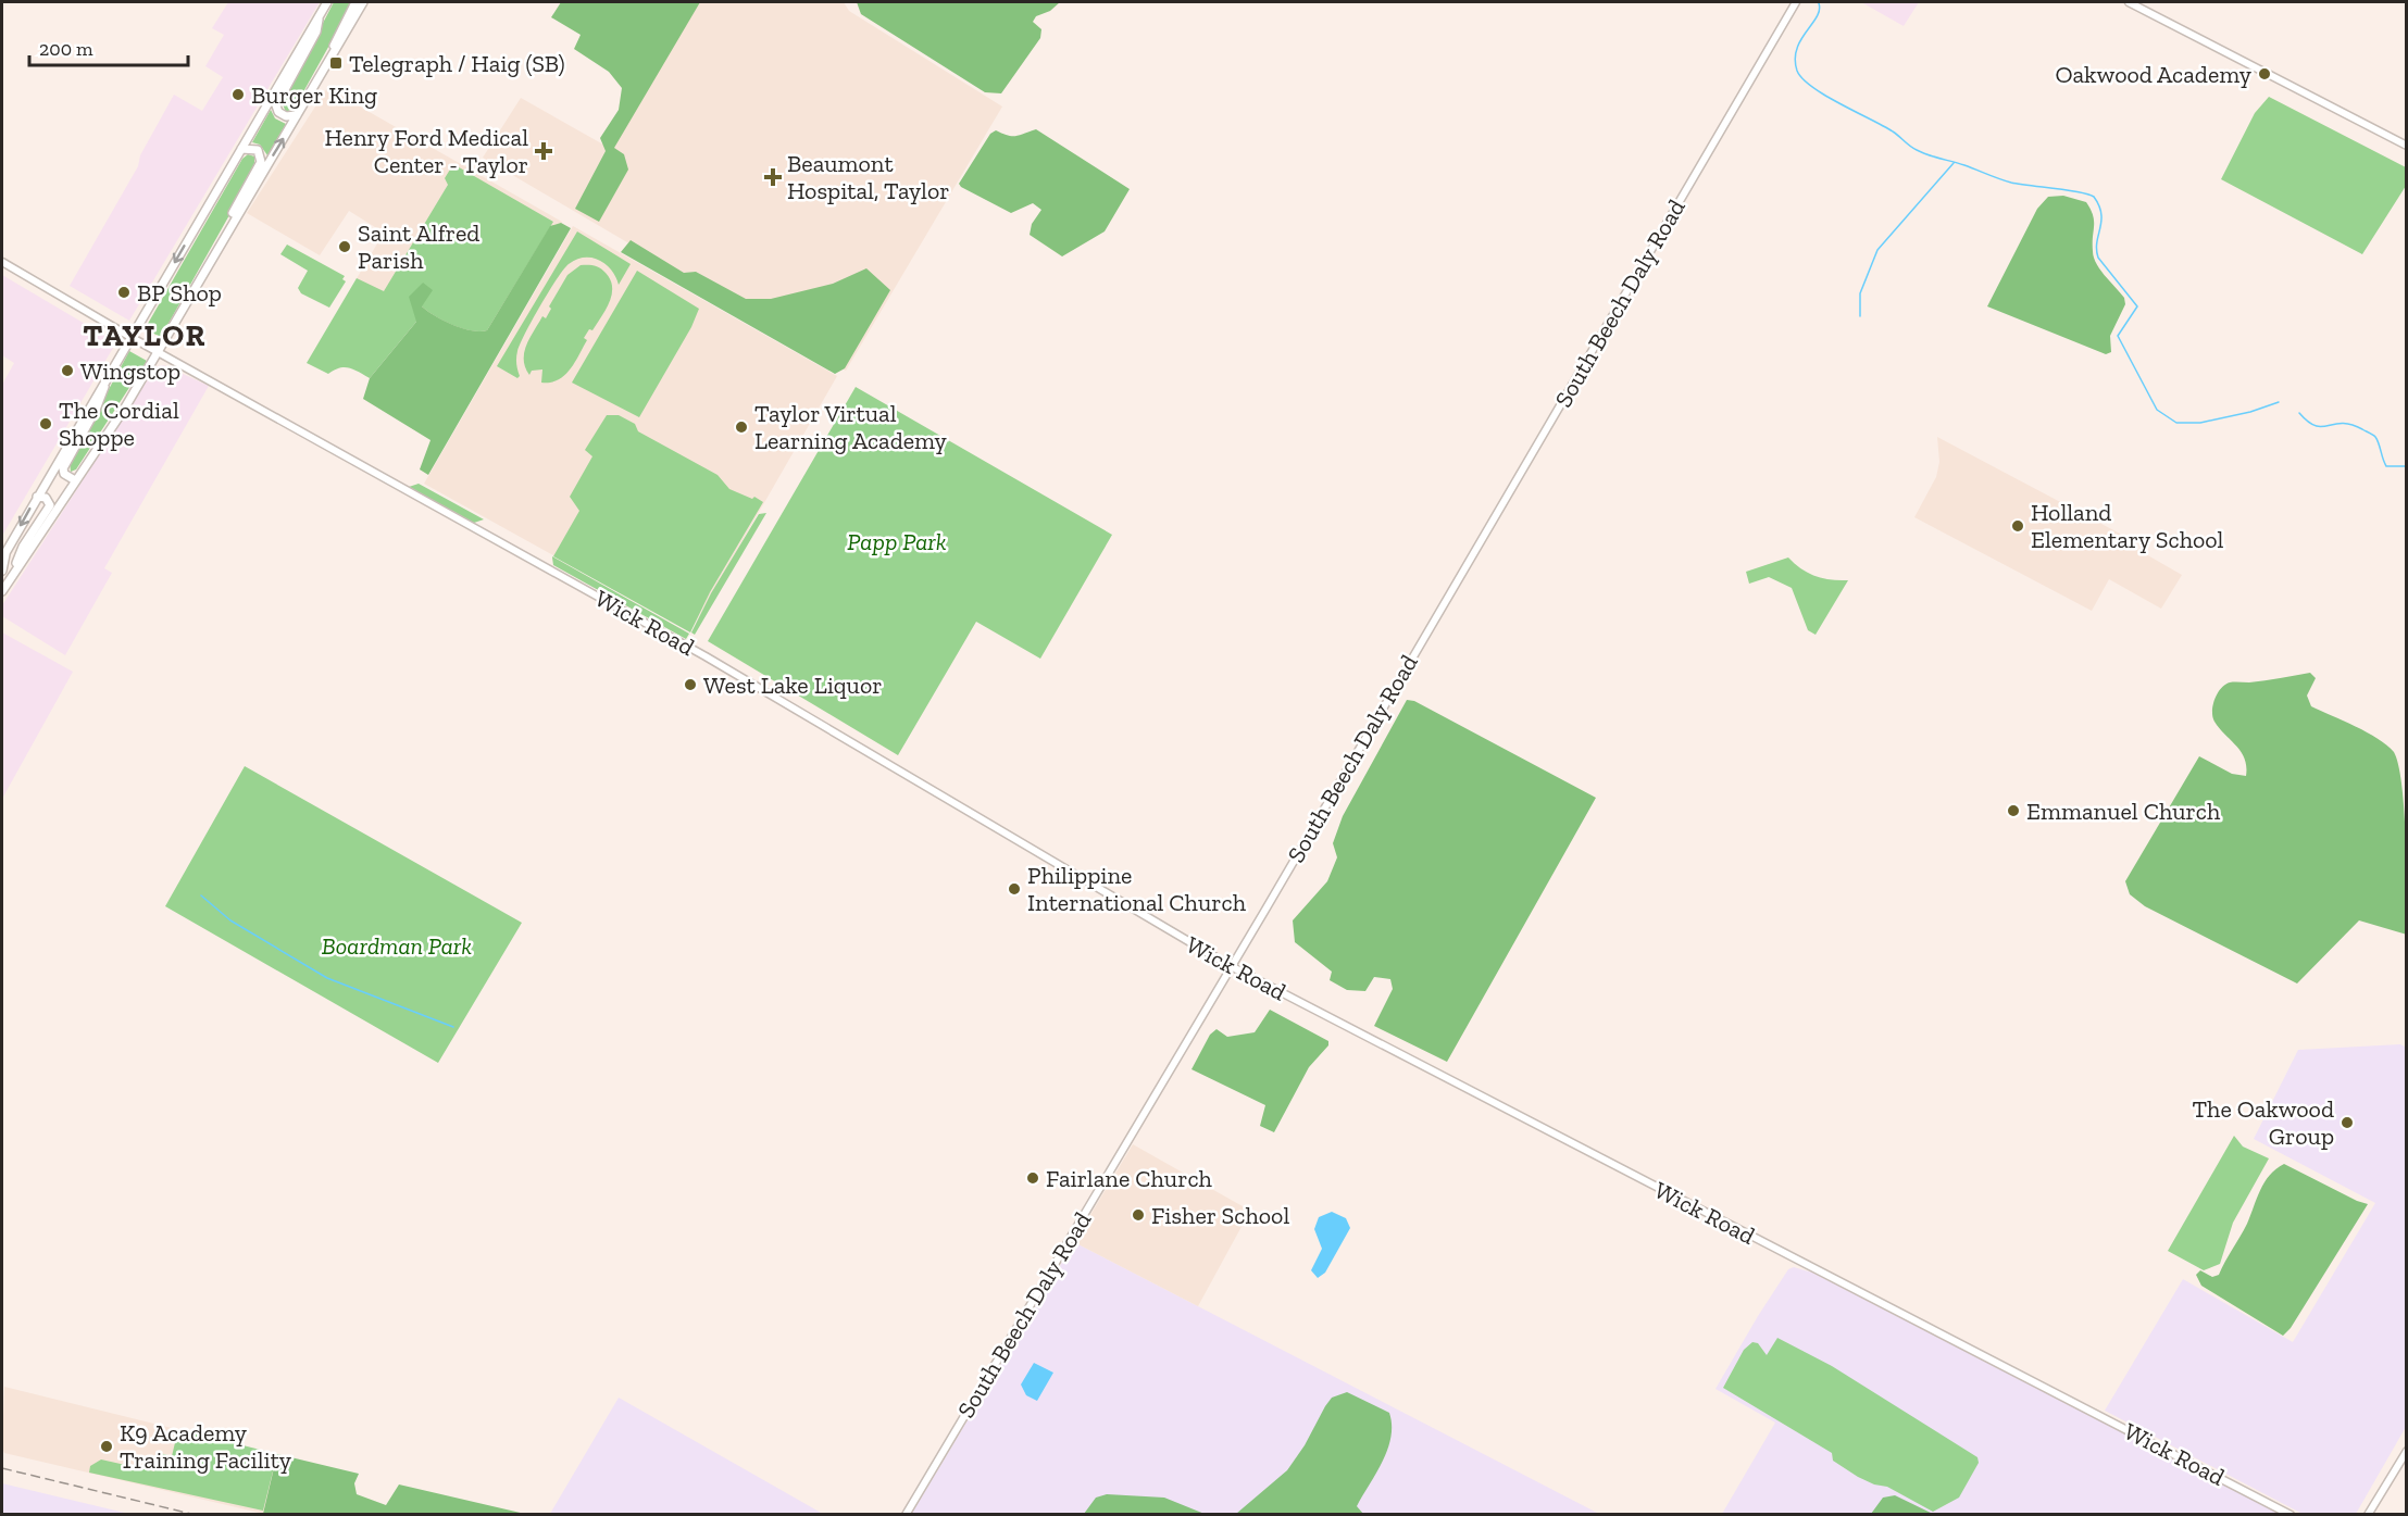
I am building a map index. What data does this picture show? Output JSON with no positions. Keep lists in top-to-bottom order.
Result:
{
  "streets": {
    "street": ["South Beech Daly Road", "Wick Road"]
  },
  "crossings": [
    ["South Beech Daly Road", "Wick Road"]
  ],
  "districts": ["TAYLOR"],
  "parks": ["Papp Park", "Boardman Park"],
  "places": {
    "transit": ["Telegraph / Haig (SB)"],
    "other": [
      "Oakwood Academy",
      "Burger King",
      "Saint Alfred Parish",
      "BP Shop",
      "Wingstop",
      "The Cordial Shoppe",
      "Taylor Virtual Learning Academy",
      "Holland Elementary School",
      "West Lake Liquor",
      "Emmanuel Church",
      "Philippine International Church",
      "The Oakwood Group",
      "Fairlane Church",
      "Fisher School",
      "K9 Academy Training Facility"
    ],
    "health": ["Henry Ford Medical Center - Taylor", "Beaumont Hospital, Taylor"]
  },
  "scale_bar": "200 m"
}
